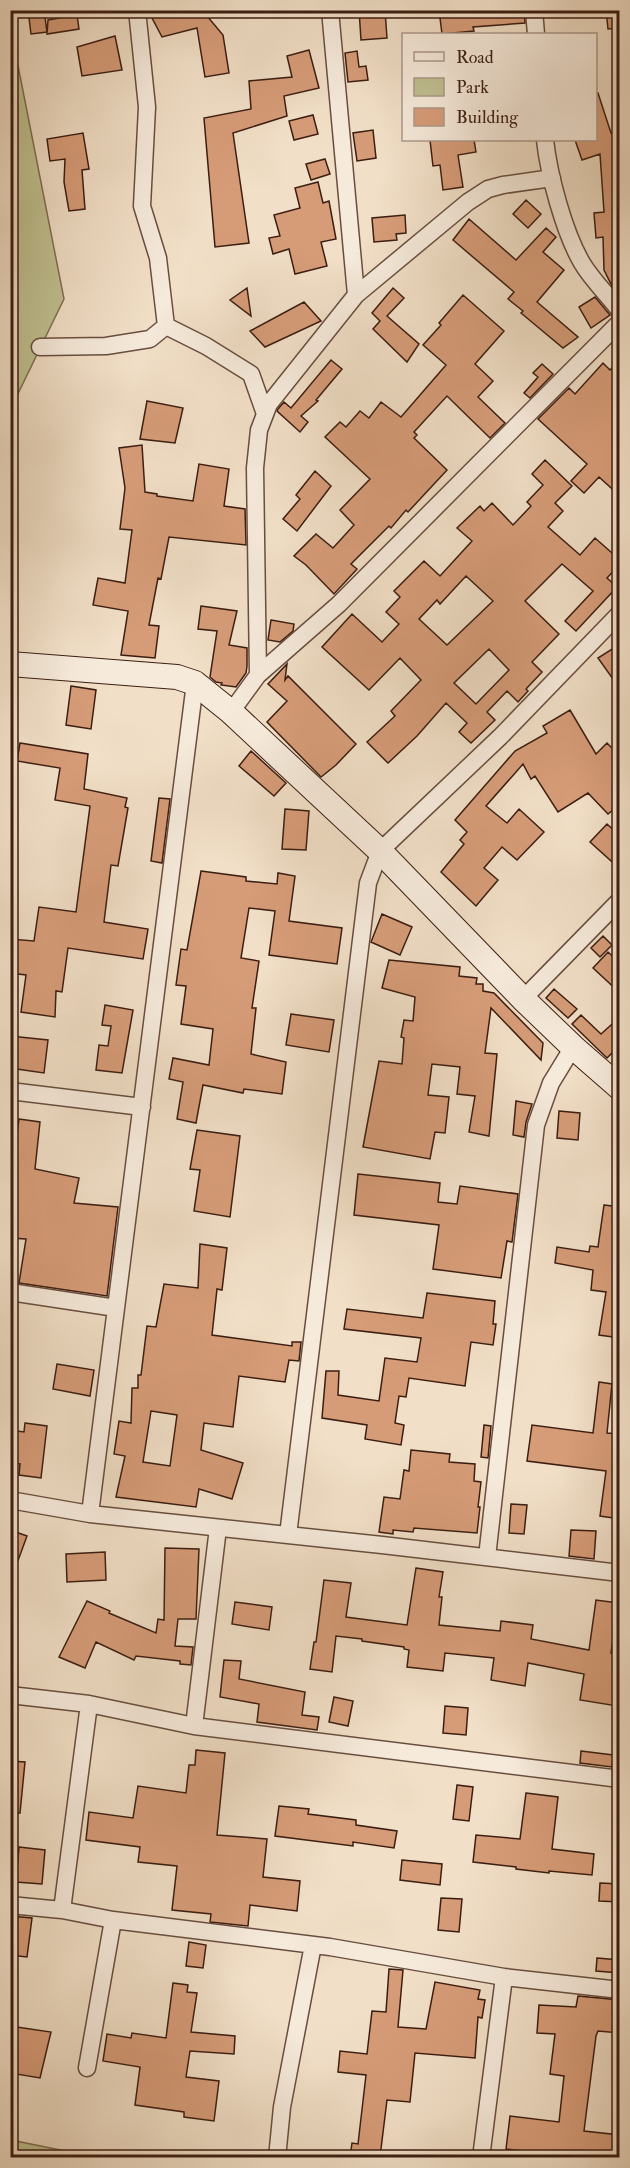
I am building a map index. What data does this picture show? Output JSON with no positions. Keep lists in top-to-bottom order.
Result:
{
  "legend": ["Road", "Park", "Building"]
}
